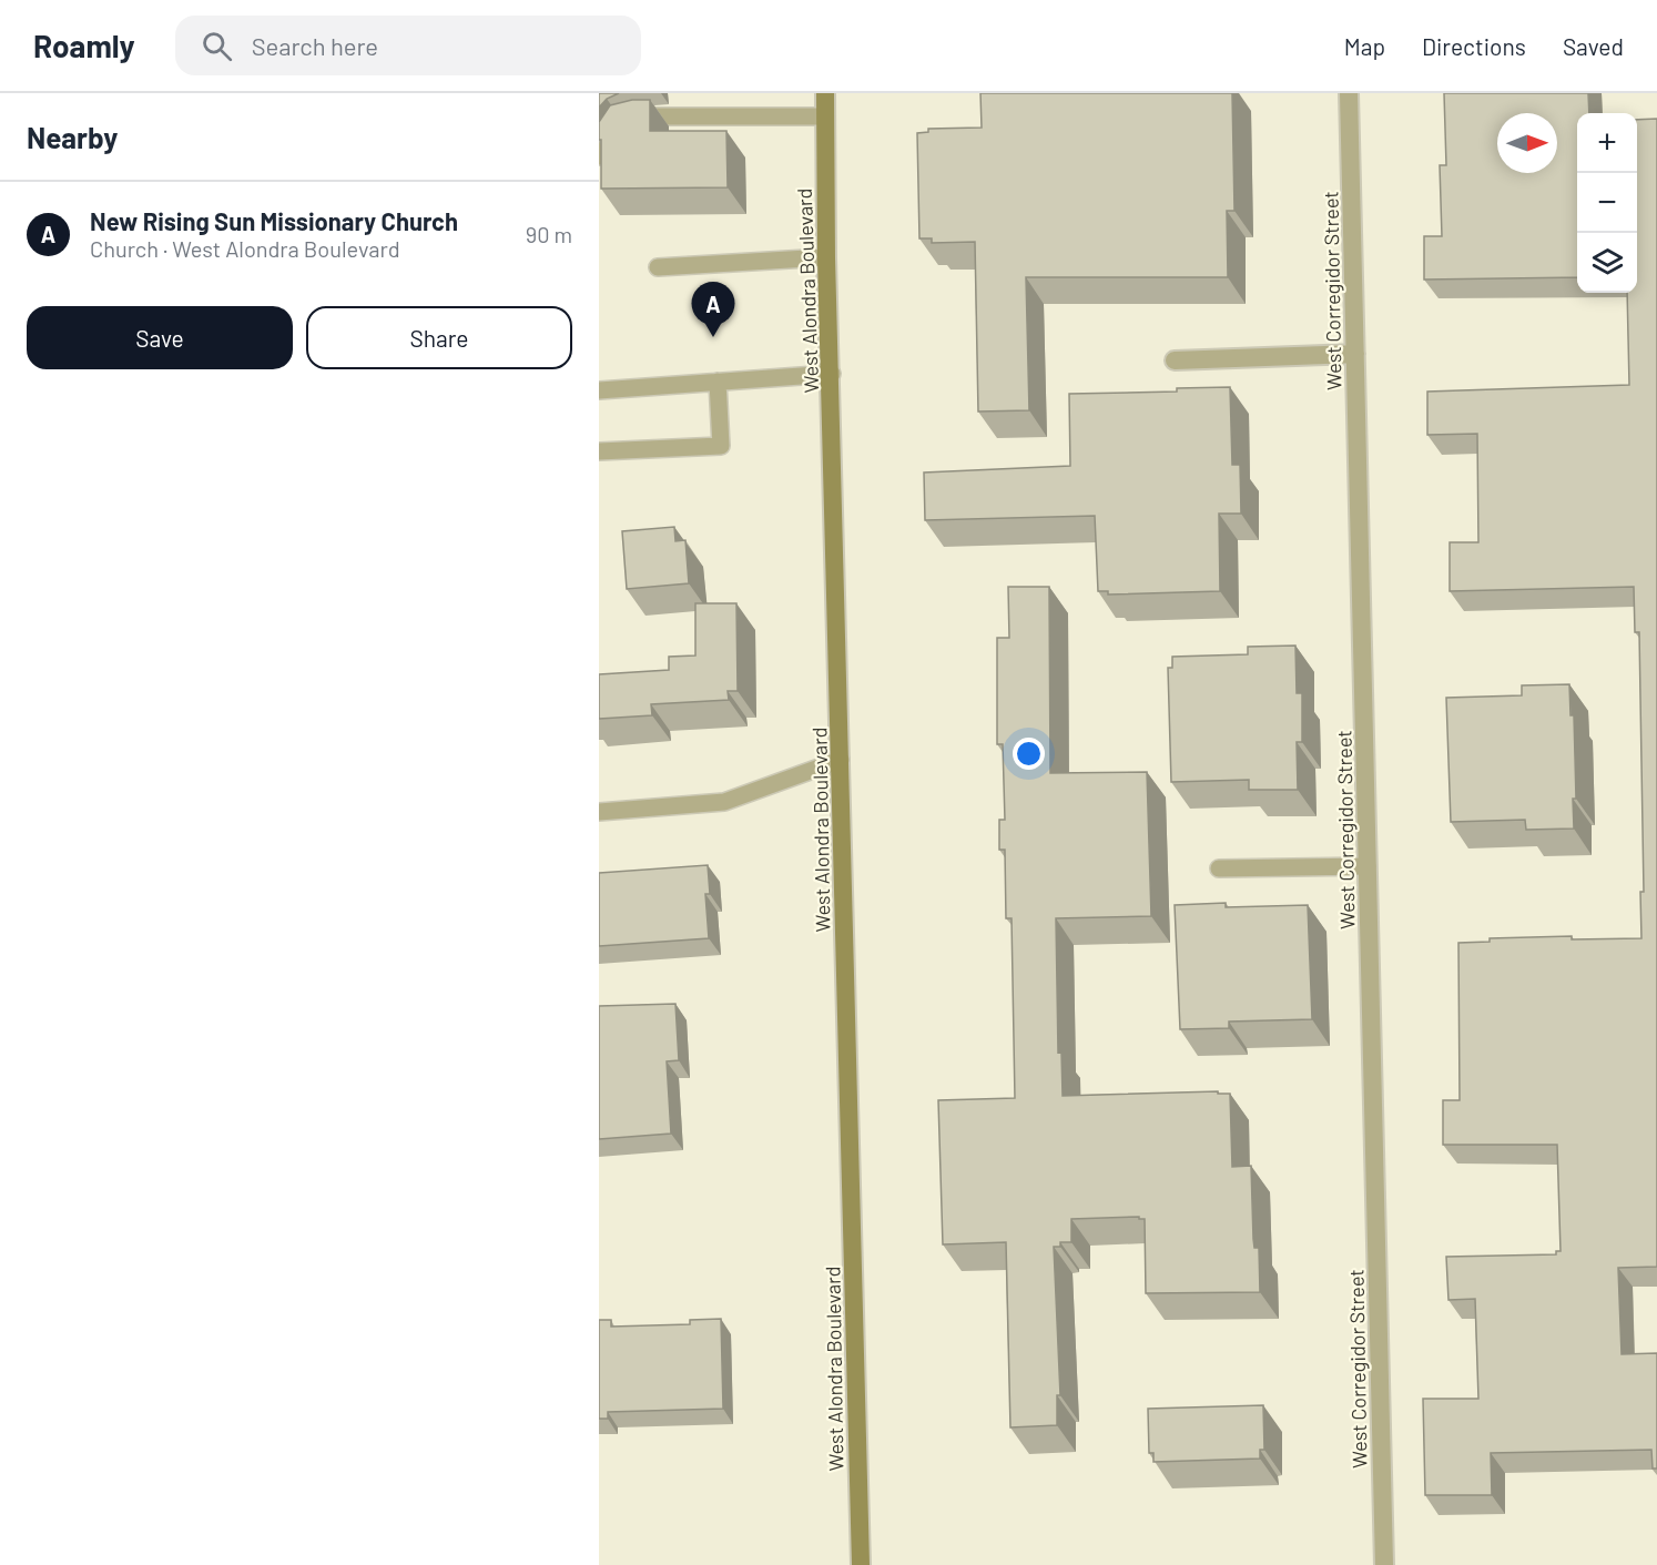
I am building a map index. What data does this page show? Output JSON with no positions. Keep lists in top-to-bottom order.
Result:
{
  "streets": {
    "main road": ["West Alondra Boulevard"],
    "street": ["West Corregidor Street"]
  },
  "north": "right",
  "page": {
    "header": "Roamly",
    "search": "Search here",
    "nav": ["Map", "Directions", "Saved"],
    "heading": "Nearby",
    "map_buttons": ["+", "−"],
    "list": [
      {
        "mark": "A",
        "name": "New Rising Sun Missionary Church",
        "note": "Church · West Alondra Boulevard",
        "value": "90 m"
      }
    ],
    "pins": "A",
    "buttons": ["Save", "Share"]
  }
}
